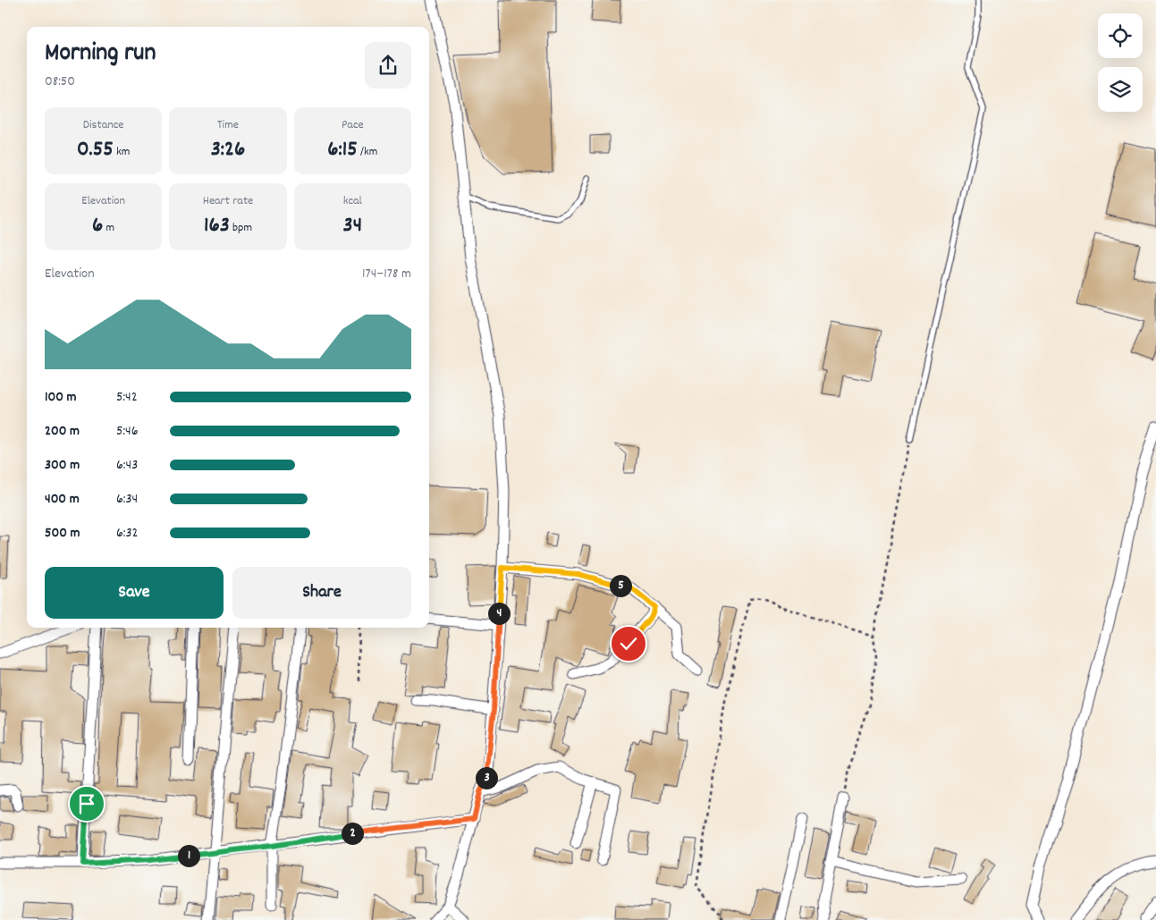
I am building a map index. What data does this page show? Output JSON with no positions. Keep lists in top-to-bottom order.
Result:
{
  "page": {
    "heading": ["Morning run", "08:50"],
    "stats": [
      ["Distance", "0.55 km"],
      ["Time", "3:26"],
      ["Pace", "6:15 /km"],
      ["Elevation", "6 m"],
      ["Heart rate", "163 bpm"],
      ["kcal", "34"]
    ],
    "chart": ["Elevation", "174–178 m"],
    "list": [
      {
        "name": "100 m",
        "note": "5:42"
      },
      {
        "name": "200 m",
        "note": "5:46"
      },
      {
        "name": "300 m",
        "note": "6:43"
      },
      {
        "name": "400 m",
        "note": "6:34"
      },
      {
        "name": "500 m",
        "note": "6:32"
      }
    ],
    "buttons": ["Save", "Share"],
    "pins": [
      "5",
      "4",
      "3",
      "2",
      "1"
    ]
  }
}
